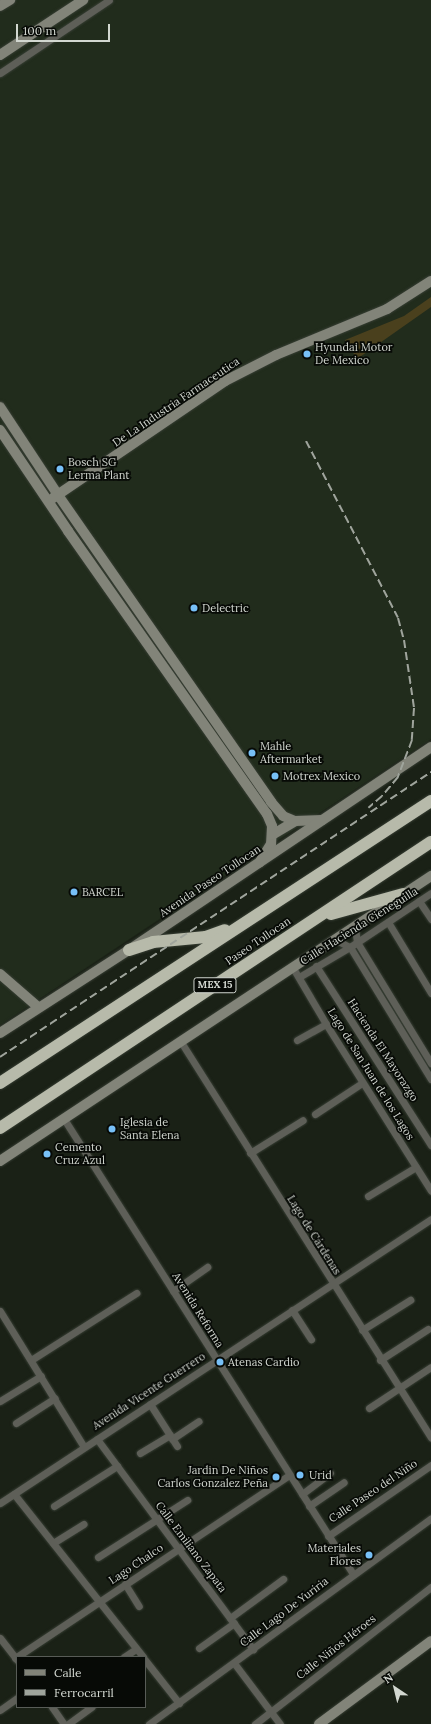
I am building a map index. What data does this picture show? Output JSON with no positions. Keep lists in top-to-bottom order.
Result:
{
  "streets": {
    "highway": ["Paseo Tollocan", "MEX 15"],
    "main road": ["De La Industria Farmaceutica", "Avenida Paseo Tollocan"],
    "street": [
      "Calle Hacienda Cieneguilla",
      "Hacienda El Mayorazgo",
      "Lago de San Juan de los Lagos",
      "Lago de Cárdenas",
      "Avenida Reforma",
      "Avenida Vicente Guerrero",
      "Calle Paseo del Niño",
      "Calle Emiliano Zapata",
      "Lago Chalco",
      "Calle Lago De Yuriria",
      "Calle Niños Héroes"
    ]
  },
  "crossings": [
    ["Calle Hacienda Cieneguilla", "Hacienda El Mayorazgo"],
    ["Calle Hacienda Cieneguilla", "Lago de San Juan de los Lagos"],
    ["Lago de Cárdenas", "Avenida Vicente Guerrero"],
    ["Avenida Reforma", "Avenida Vicente Guerrero"],
    ["Avenida Reforma", "Calle Paseo del Niño"],
    ["Avenida Reforma", "Lago Chalco"],
    ["Avenida Reforma", "Calle Lago De Yuriria"],
    ["Avenida Vicente Guerrero", "Calle Emiliano Zapata"],
    ["Calle Emiliano Zapata", "Lago Chalco"],
    ["Calle Emiliano Zapata", "Calle Lago De Yuriria"]
  ],
  "places": [
    "Hyundai Motor De Mexico",
    "Bosch SG Lerma Plant",
    "Delectric",
    "Mahle Aftermarket",
    "Motrex Mexico",
    "BARCEL",
    "Iglesia de Santa Elena",
    "Cemento Cruz Azul",
    "Atenas Cardio",
    "Urid",
    "Jardin De Niños Carlos Gonzalez Peña",
    "Materiales Flores"
  ],
  "legend": ["Calle", "Ferrocarril"],
  "scale_bar": "100 m",
  "north": "top left"
}
